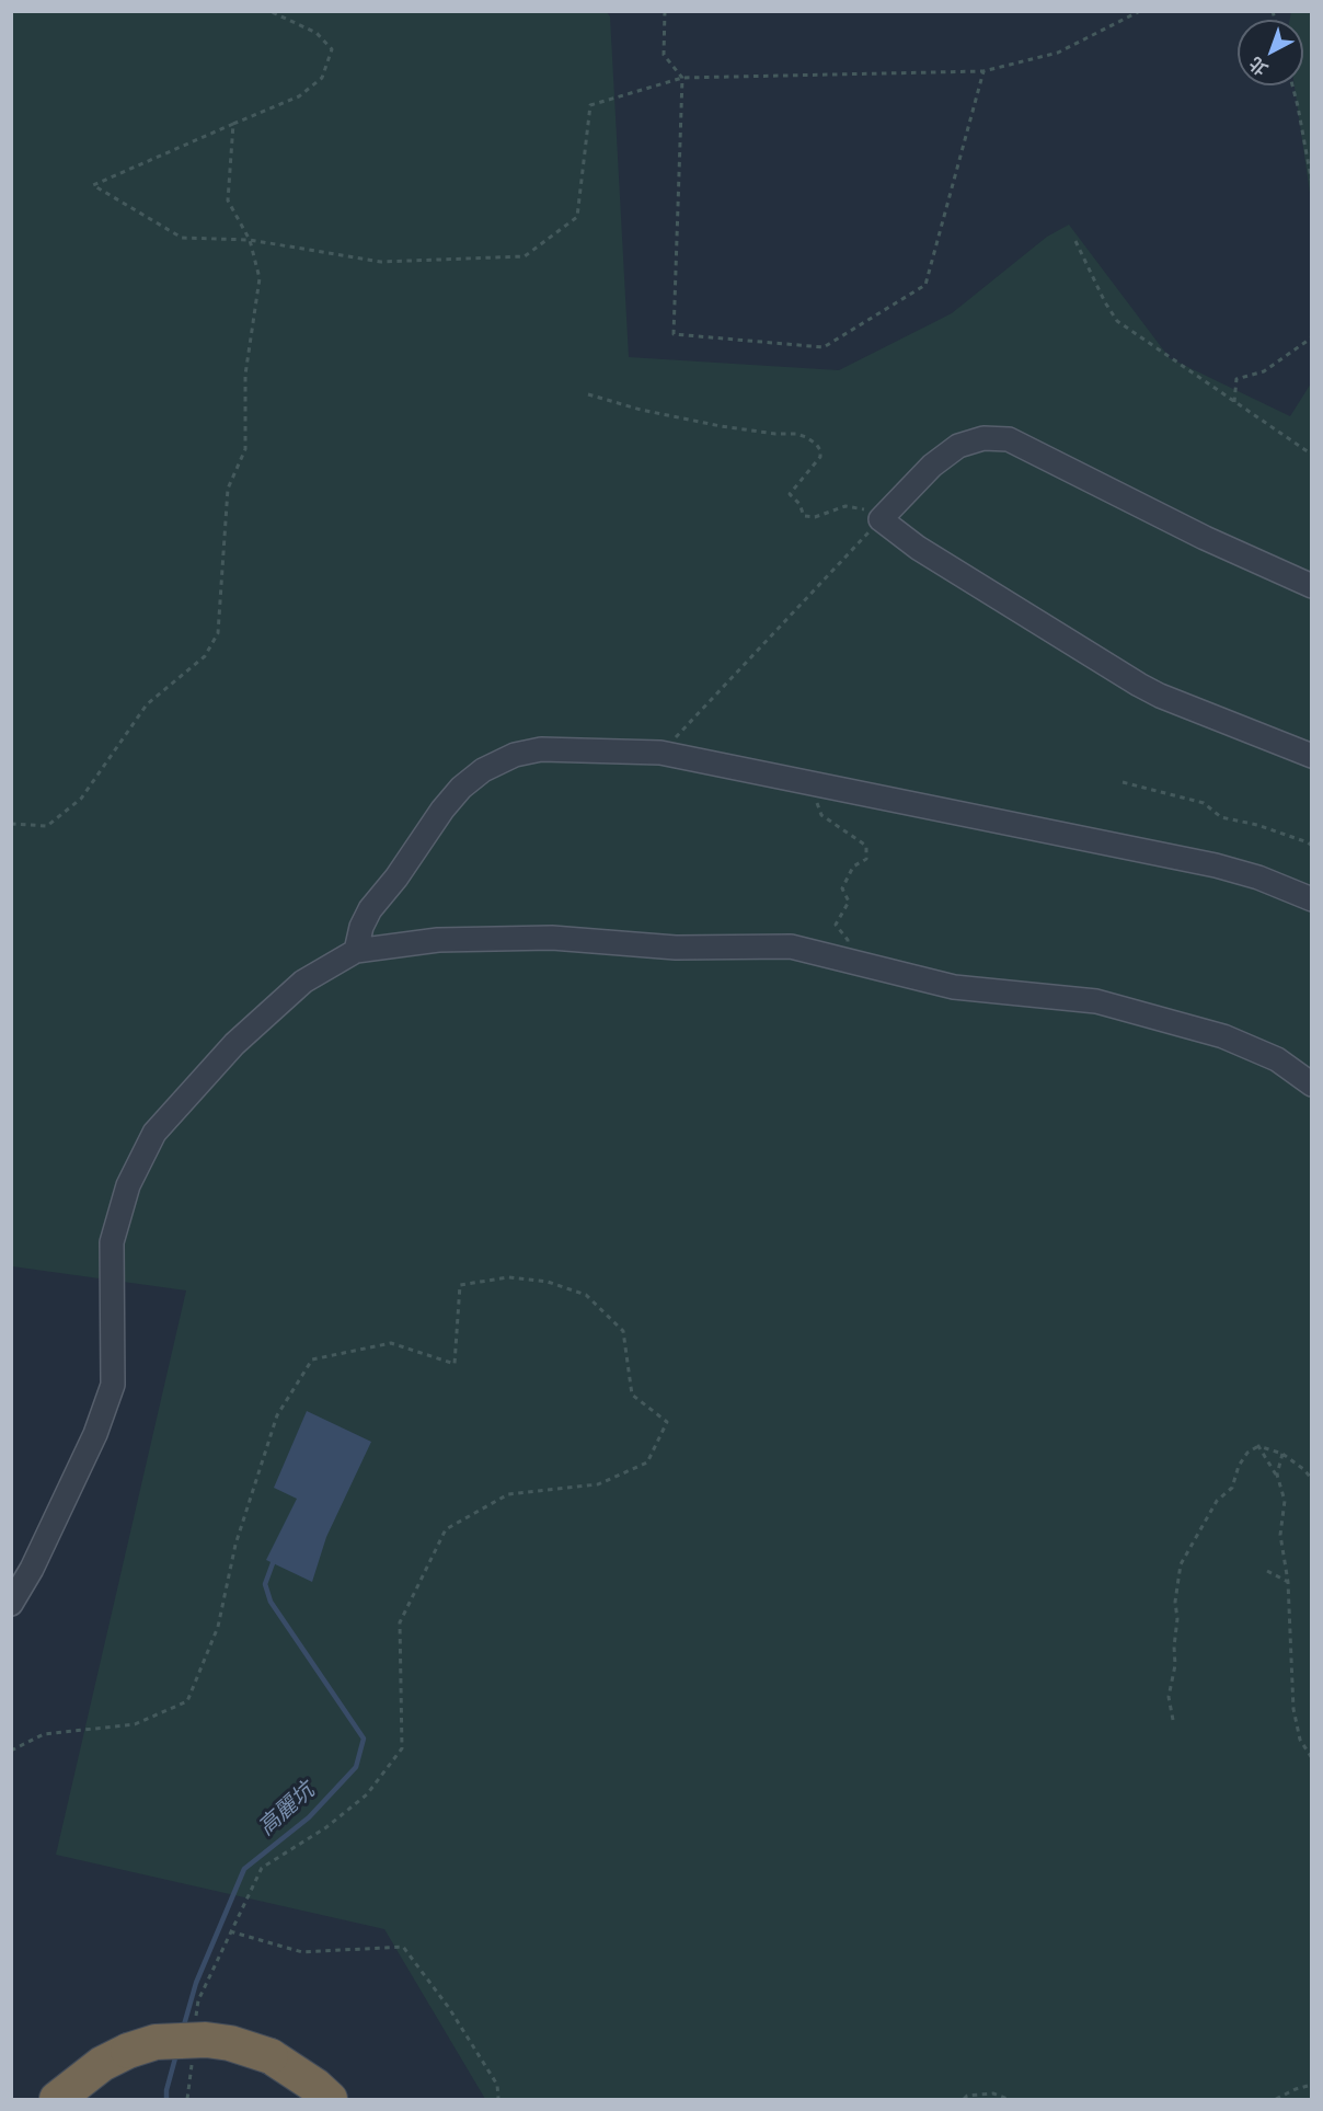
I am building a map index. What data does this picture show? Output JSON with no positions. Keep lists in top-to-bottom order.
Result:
{
  "water": ["高麗坑"],
  "north": "bottom left"
}
